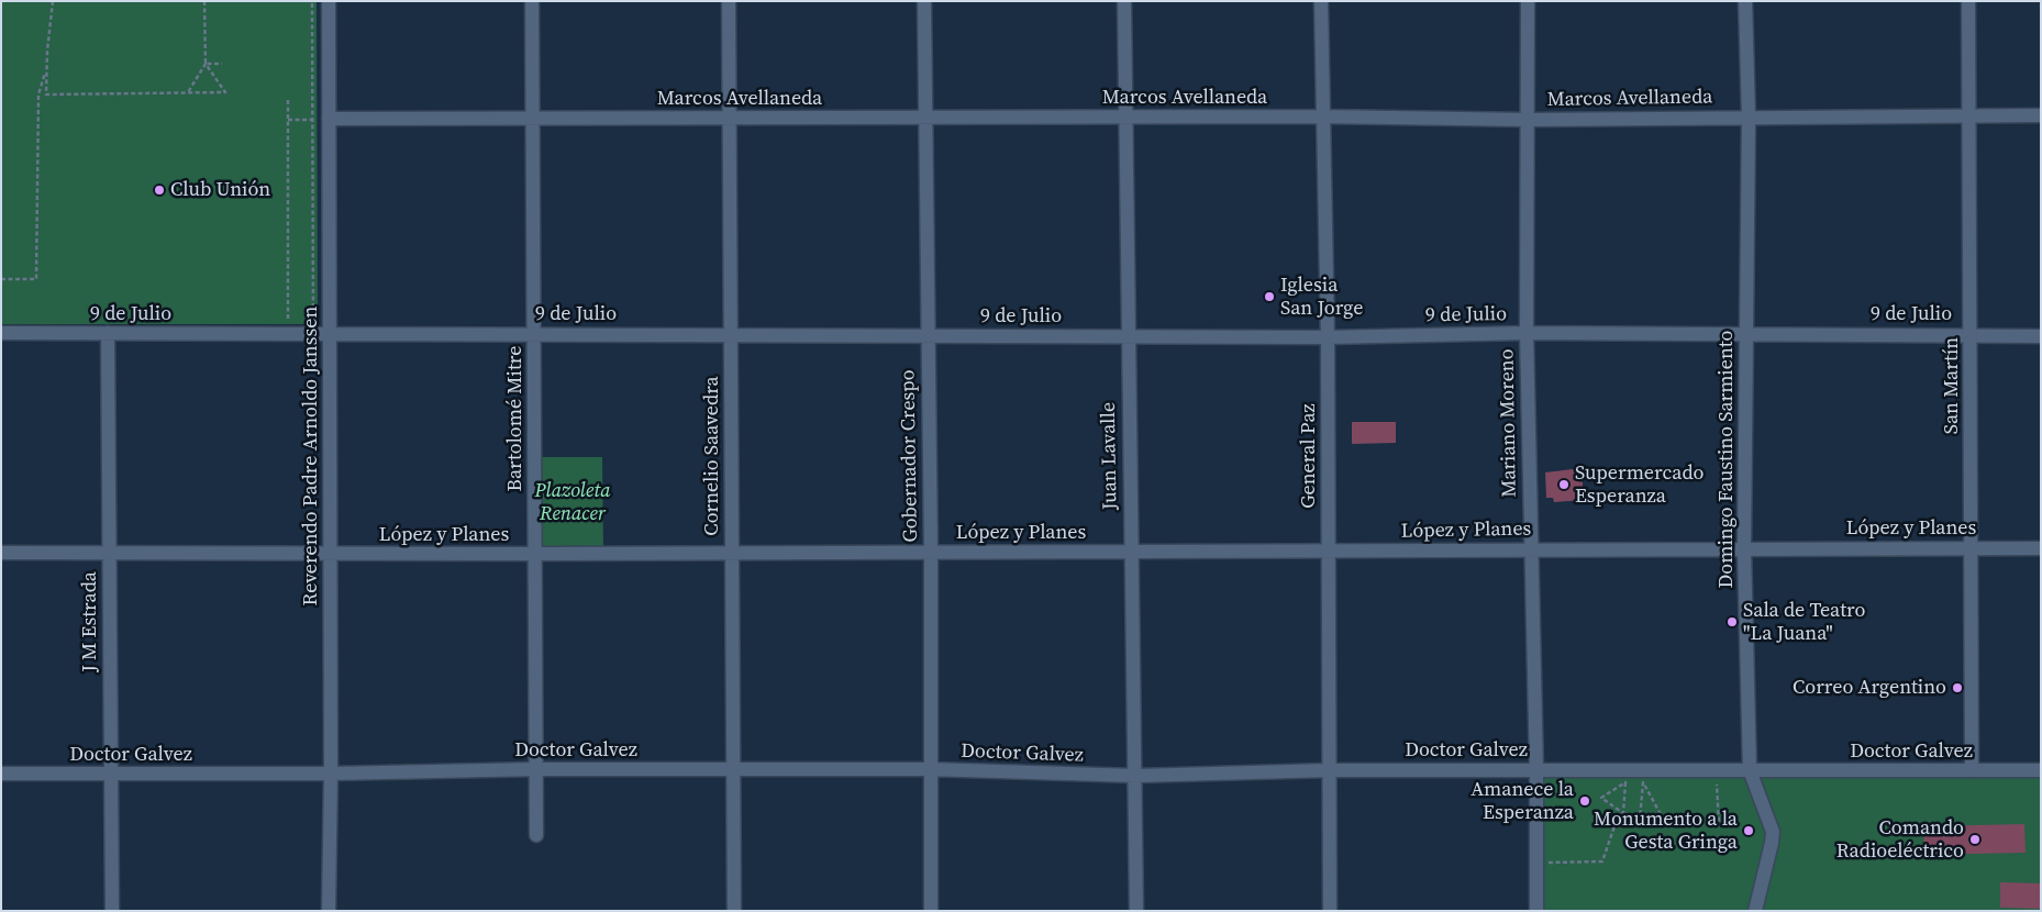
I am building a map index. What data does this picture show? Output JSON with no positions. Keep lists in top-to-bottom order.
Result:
{
  "streets": {
    "street": [
      "Marcos Avellaneda",
      "9 de Julio",
      "San Martín",
      "Bartolomé Mitre",
      "Mariano Moreno",
      "Reverendo Padre Arnoldo Janssen",
      "Cornelio Saavedra",
      "Gobernador Crespo",
      "Juan Lavalle",
      "General Paz",
      "Domingo Faustino Sarmiento",
      "López y Planes",
      "J M Estrada",
      "Doctor Galvez"
    ]
  },
  "crossings": [
    ["Marcos Avellaneda", "San Martín"],
    ["Marcos Avellaneda", "Bartolomé Mitre"],
    ["Marcos Avellaneda", "Mariano Moreno"],
    ["Marcos Avellaneda", "Reverendo Padre Arnoldo Janssen"],
    ["Marcos Avellaneda", "Cornelio Saavedra"],
    ["Marcos Avellaneda", "Gobernador Crespo"],
    ["Marcos Avellaneda", "Juan Lavalle"],
    ["Marcos Avellaneda", "General Paz"],
    ["Marcos Avellaneda", "Domingo Faustino Sarmiento"],
    ["9 de Julio", "San Martín"],
    ["9 de Julio", "Bartolomé Mitre"],
    ["9 de Julio", "Mariano Moreno"],
    ["9 de Julio", "Reverendo Padre Arnoldo Janssen"],
    ["9 de Julio", "Cornelio Saavedra"],
    ["9 de Julio", "Gobernador Crespo"],
    ["9 de Julio", "Juan Lavalle"],
    ["9 de Julio", "General Paz"],
    ["9 de Julio", "Domingo Faustino Sarmiento"],
    ["9 de Julio", "J M Estrada"],
    ["San Martín", "López y Planes"],
    ["San Martín", "Doctor Galvez"],
    ["Bartolomé Mitre", "López y Planes"],
    ["Bartolomé Mitre", "Doctor Galvez"],
    ["Mariano Moreno", "López y Planes"],
    ["Mariano Moreno", "Doctor Galvez"],
    ["Reverendo Padre Arnoldo Janssen", "López y Planes"],
    ["Reverendo Padre Arnoldo Janssen", "Doctor Galvez"],
    ["Cornelio Saavedra", "López y Planes"],
    ["Cornelio Saavedra", "Doctor Galvez"],
    ["Gobernador Crespo", "López y Planes"],
    ["Gobernador Crespo", "Doctor Galvez"],
    ["Juan Lavalle", "López y Planes"],
    ["Juan Lavalle", "Doctor Galvez"],
    ["General Paz", "López y Planes"],
    ["General Paz", "Doctor Galvez"],
    ["Domingo Faustino Sarmiento", "López y Planes"],
    ["Domingo Faustino Sarmiento", "Doctor Galvez"],
    ["López y Planes", "J M Estrada"],
    ["J M Estrada", "Doctor Galvez"]
  ],
  "parks": ["Plazoleta Renacer"],
  "places": [
    "Club Unión",
    "Iglesia San Jorge",
    "Supermercado Esperanza",
    "Sala de Teatro \"La Juana\"",
    "Correo Argentino",
    "Amanece la Esperanza",
    "Monumento a la Gesta Gringa",
    "Comando Radioeléctrico"
  ]
}
